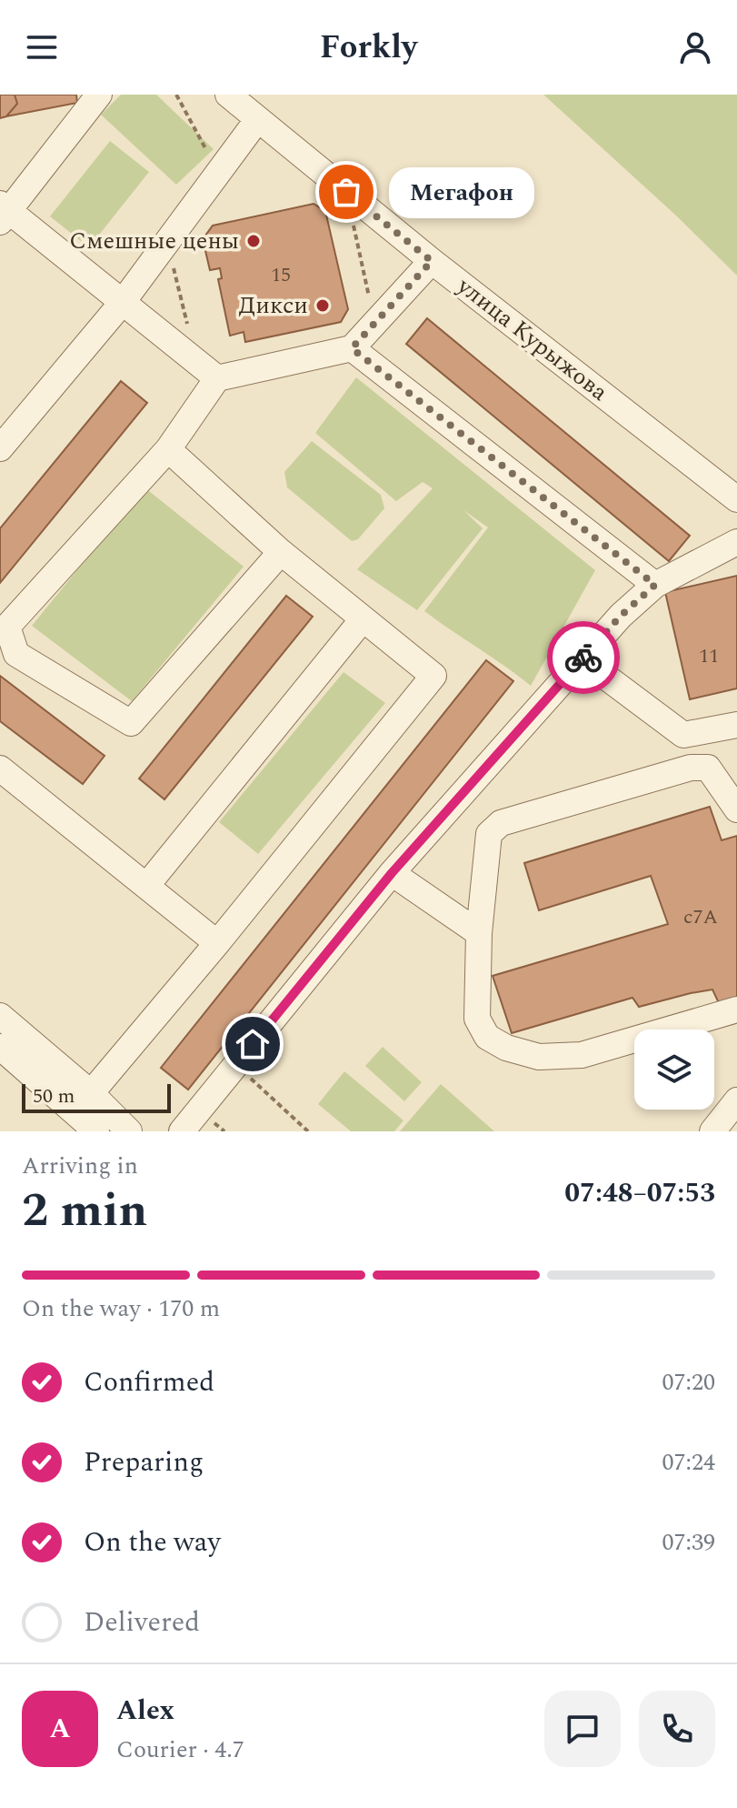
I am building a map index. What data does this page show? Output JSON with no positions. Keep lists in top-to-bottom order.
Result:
{
  "streets": {
    "street": ["улица Курыжова"]
  },
  "places": ["Мегафон", "Смешные цены", "Дикси"],
  "house_numbers": ["15", "11", "с7А"],
  "scale_bar": "50 m",
  "page": {
    "header": "Forkly",
    "bubble": "Мегафон",
    "scale": "50 m",
    "heading": ["2 min", "Arriving in", "07:48–07:53"],
    "panel": ["Alex", "Courier · 4.7"],
    "bar": "On the way · 170 m",
    "list": [
      ["Confirmed", "07:20"],
      ["Preparing", "07:24"],
      ["On the way", "07:39"],
      "Delivered"
    ],
    "round": "A"
  }
}
